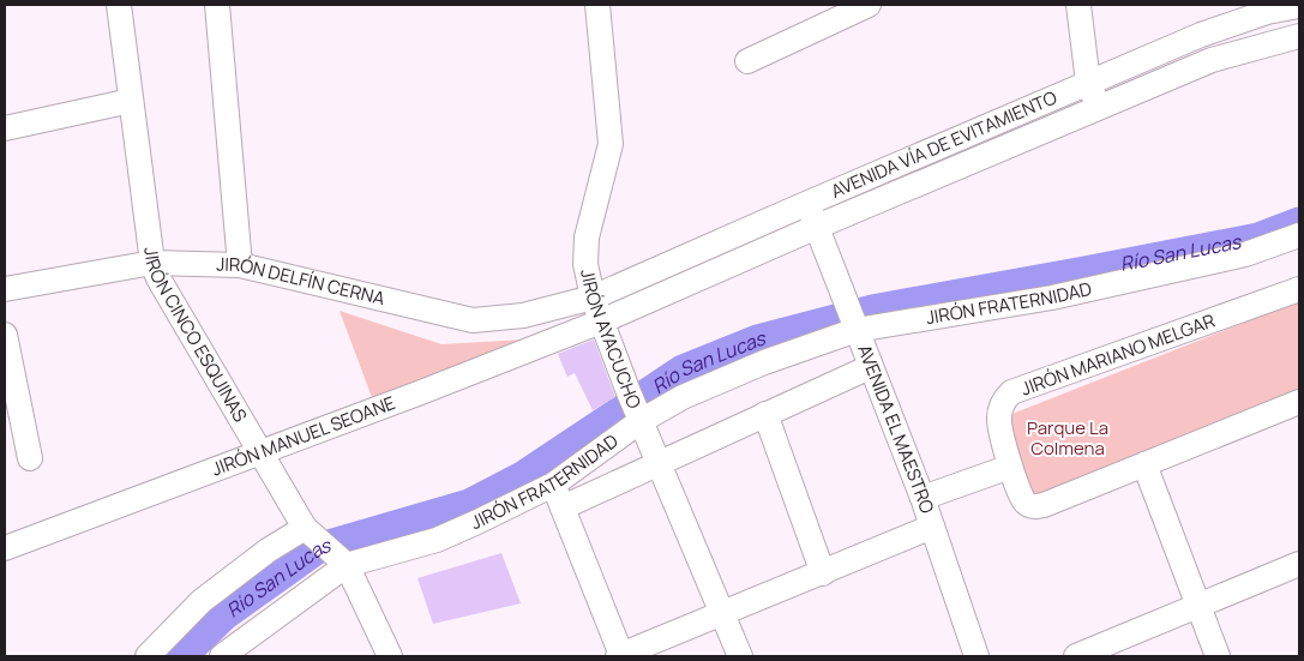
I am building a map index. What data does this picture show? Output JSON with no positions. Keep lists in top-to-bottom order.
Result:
{
  "streets": {
    "street": [
      "AVENIDA VÍA DE EVITAMIENTO",
      "JIRÓN DELFÍN CERNA",
      "JIRÓN FRATERNIDAD",
      "JIRÓN CINCO ESQUINAS",
      "JIRÓN AYACUCHO",
      "JIRÓN MARIANO MELGAR",
      "AVENIDA EL MAESTRO",
      "JIRÓN MANUEL SEOANE"
    ]
  },
  "crossings": [
    ["AVENIDA VÍA DE EVITAMIENTO", "JIRÓN DELFÍN CERNA"],
    ["AVENIDA VÍA DE EVITAMIENTO", "JIRÓN AYACUCHO"],
    ["AVENIDA VÍA DE EVITAMIENTO", "AVENIDA EL MAESTRO"],
    ["AVENIDA VÍA DE EVITAMIENTO", "JIRÓN MANUEL SEOANE"],
    ["JIRÓN DELFÍN CERNA", "JIRÓN CINCO ESQUINAS"],
    ["JIRÓN DELFÍN CERNA", "JIRÓN AYACUCHO"],
    ["JIRÓN FRATERNIDAD", "JIRÓN CINCO ESQUINAS"],
    ["JIRÓN FRATERNIDAD", "JIRÓN AYACUCHO"],
    ["JIRÓN FRATERNIDAD", "AVENIDA EL MAESTRO"],
    ["JIRÓN CINCO ESQUINAS", "JIRÓN MANUEL SEOANE"],
    ["JIRÓN AYACUCHO", "JIRÓN MANUEL SEOANE"]
  ],
  "water": ["Río San Lucas"],
  "parks": ["Parque La Colmena"]
}
